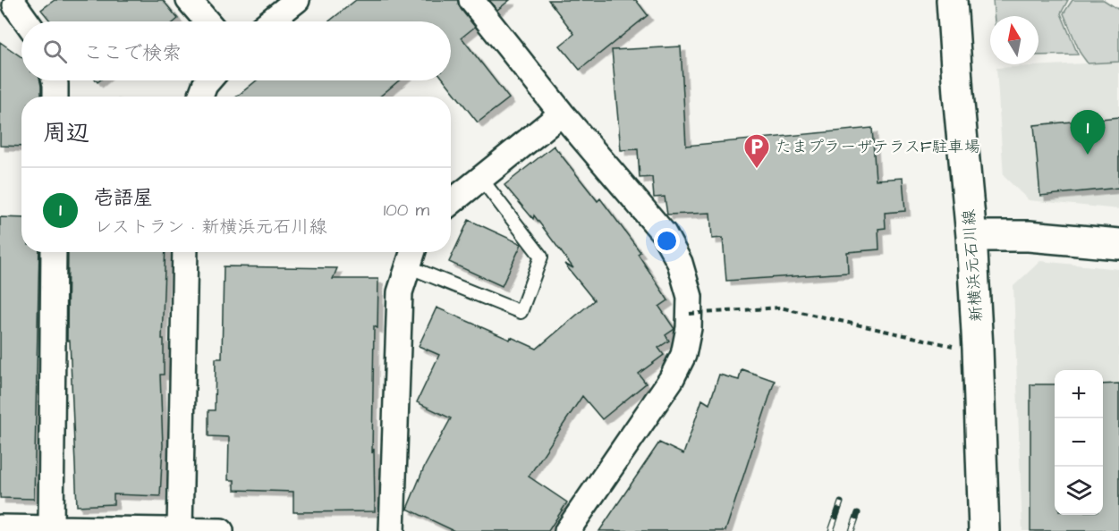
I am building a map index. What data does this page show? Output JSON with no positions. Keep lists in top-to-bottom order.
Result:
{
  "streets": {
    "street": ["新横浜元石川線"]
  },
  "places": {
    "parking": ["たまプラーザテラスF駐車場"]
  },
  "north": "top",
  "page": {
    "search": "ここで検索",
    "heading": "周辺",
    "pins": "1",
    "list": [
      {
        "mark": "1",
        "name": "壱語屋",
        "note": "レストラン · 新横浜元石川線",
        "value": "100 m"
      }
    ],
    "map_buttons": ["+", "−"]
  }
}
